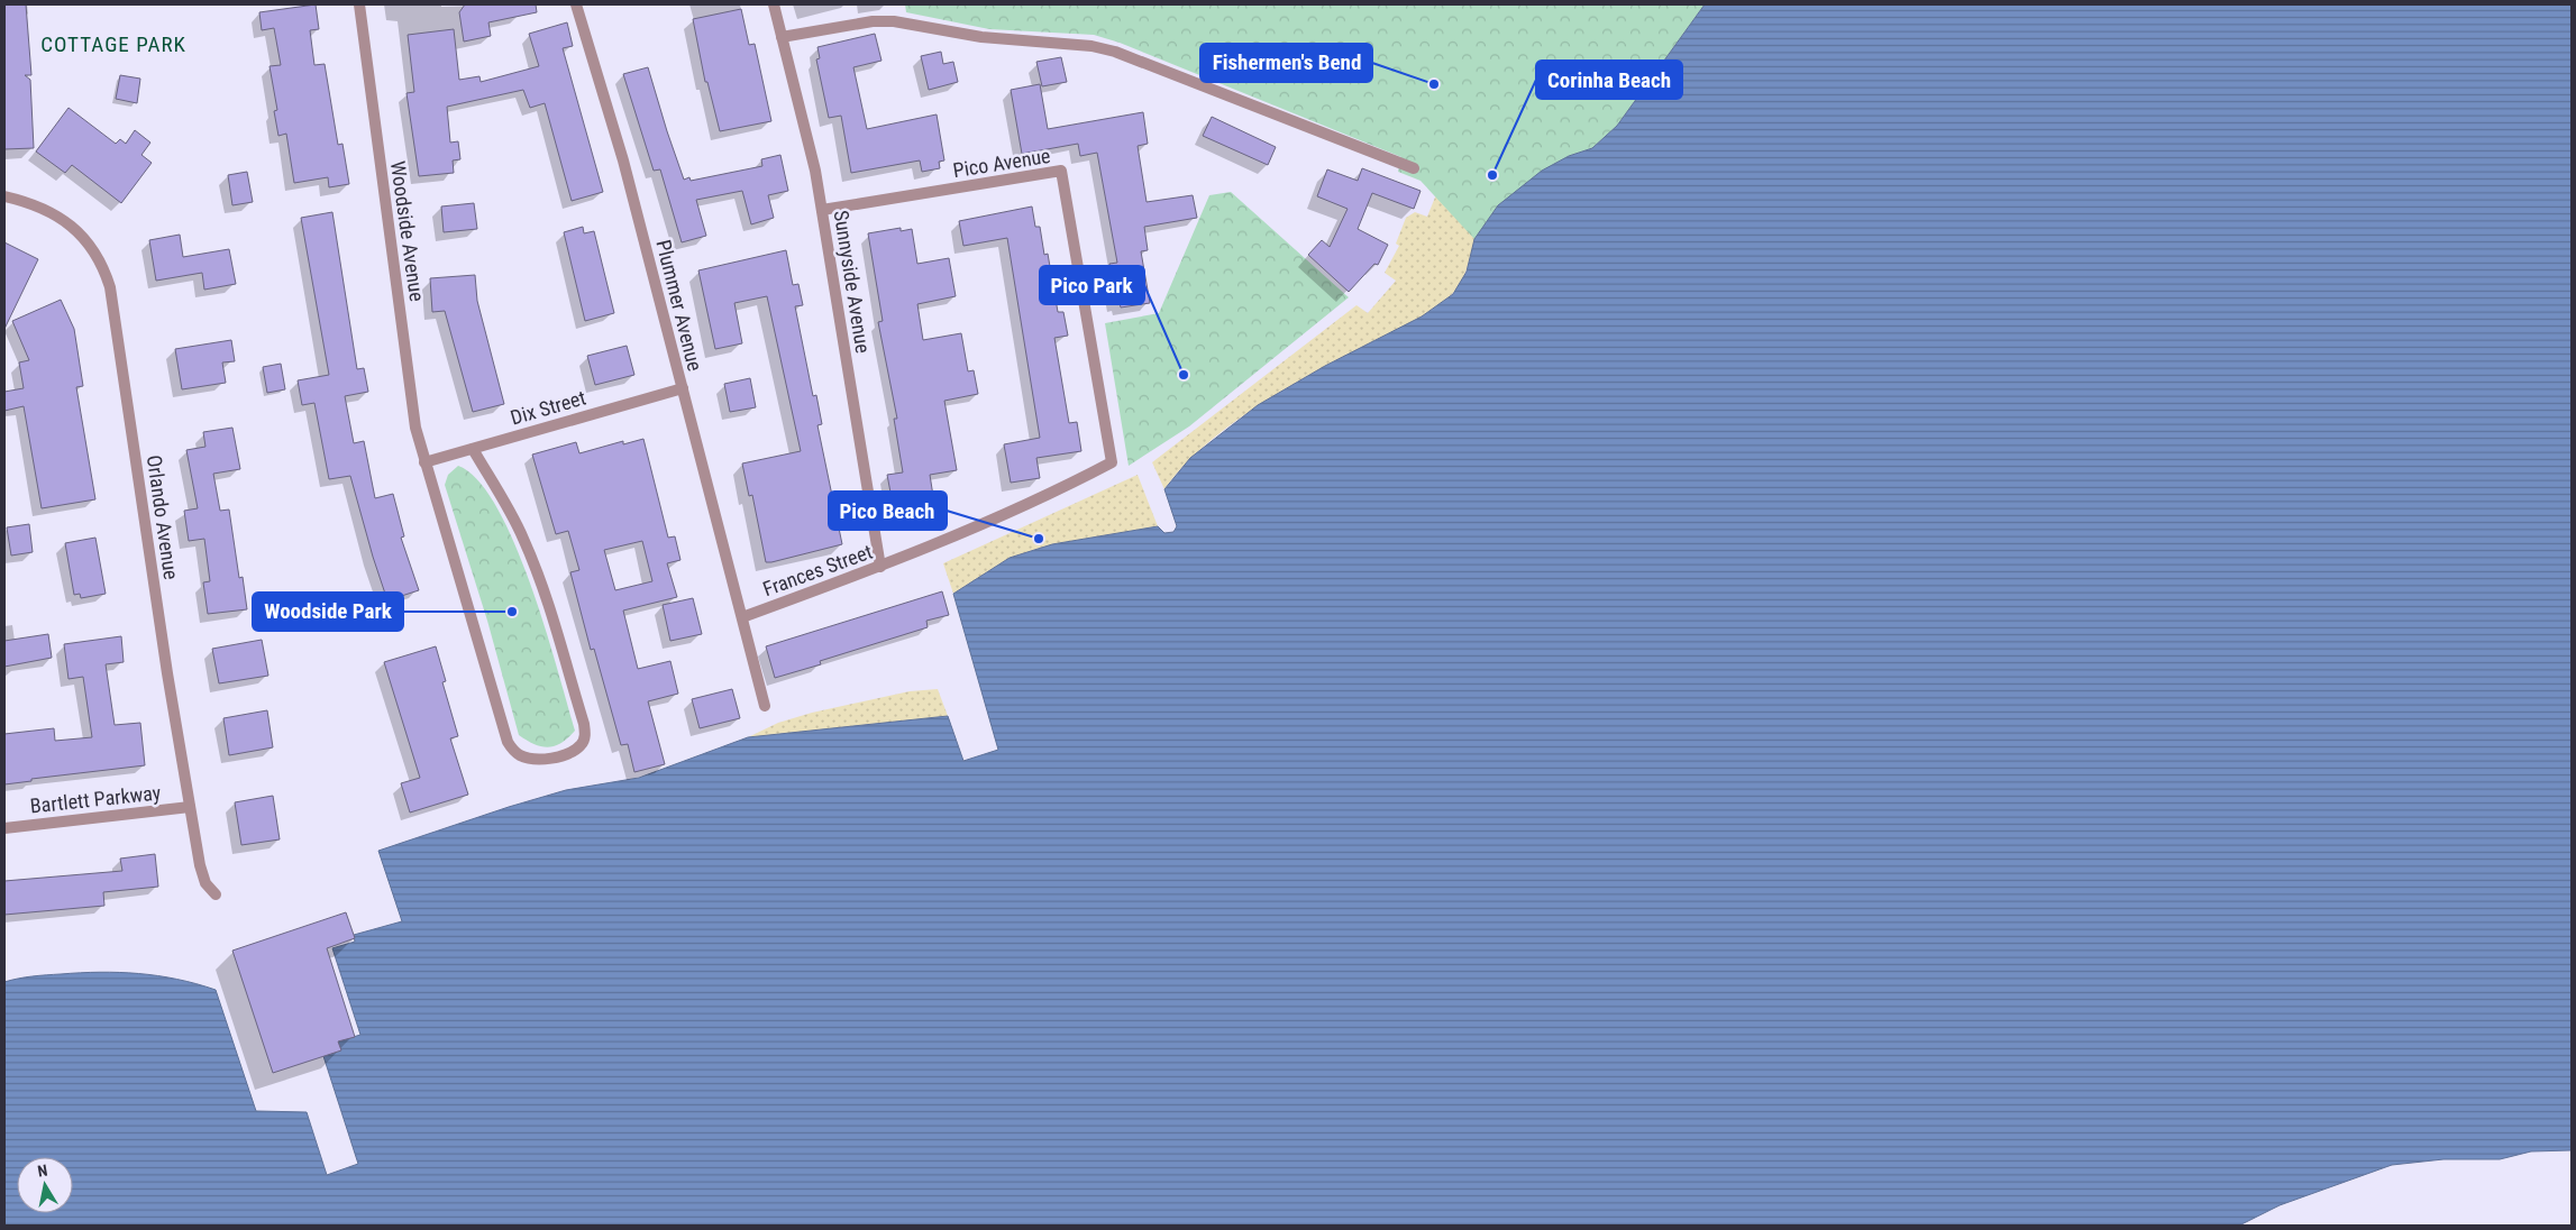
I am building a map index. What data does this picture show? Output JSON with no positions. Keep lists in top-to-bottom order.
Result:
{
  "streets": {
    "street": [
      "Pico Avenue",
      "Woodside Avenue",
      "Sunnyside Avenue",
      "Plummer Avenue",
      "Dix Street",
      "Orlando Avenue",
      "Frances Street",
      "Bartlett Parkway"
    ]
  },
  "crossings": [
    ["Pico Avenue", "Sunnyside Avenue"],
    ["Pico Avenue", "Frances Street"],
    ["Woodside Avenue", "Dix Street"],
    ["Sunnyside Avenue", "Frances Street"],
    ["Plummer Avenue", "Dix Street"],
    ["Plummer Avenue", "Frances Street"],
    ["Orlando Avenue", "Bartlett Parkway"]
  ],
  "districts": ["COTTAGE PARK"],
  "places": [
    "Fishermen's Bend",
    "Corinha Beach",
    "Pico Park",
    "Pico Beach",
    "Woodside Park"
  ],
  "north": "top"
}
